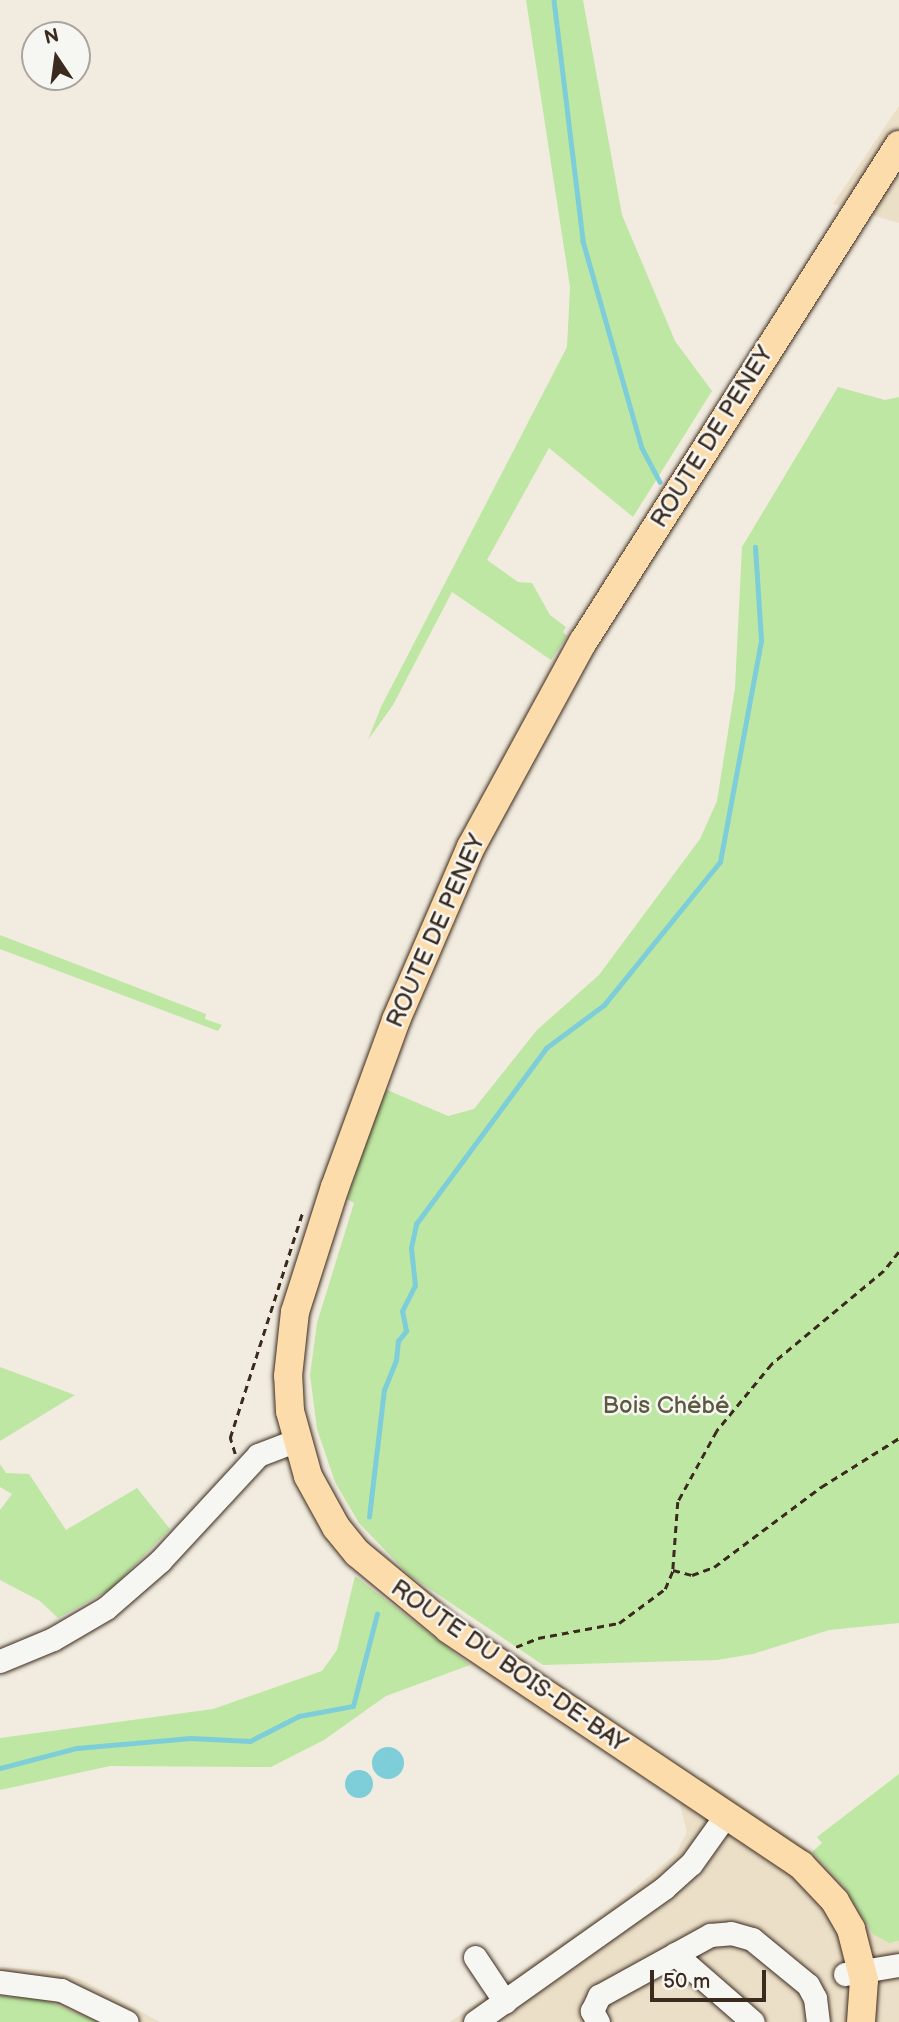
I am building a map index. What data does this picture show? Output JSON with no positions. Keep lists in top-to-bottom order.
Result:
{
  "streets": {
    "main road": ["ROUTE DE PENEY", "ROUTE DU BOIS-DE-BAY"]
  },
  "crossings": [
    ["ROUTE DE PENEY", "ROUTE DU BOIS-DE-BAY"]
  ],
  "parks": ["Bois Chébé"],
  "scale_bar": "50 m",
  "north": "top"
}
